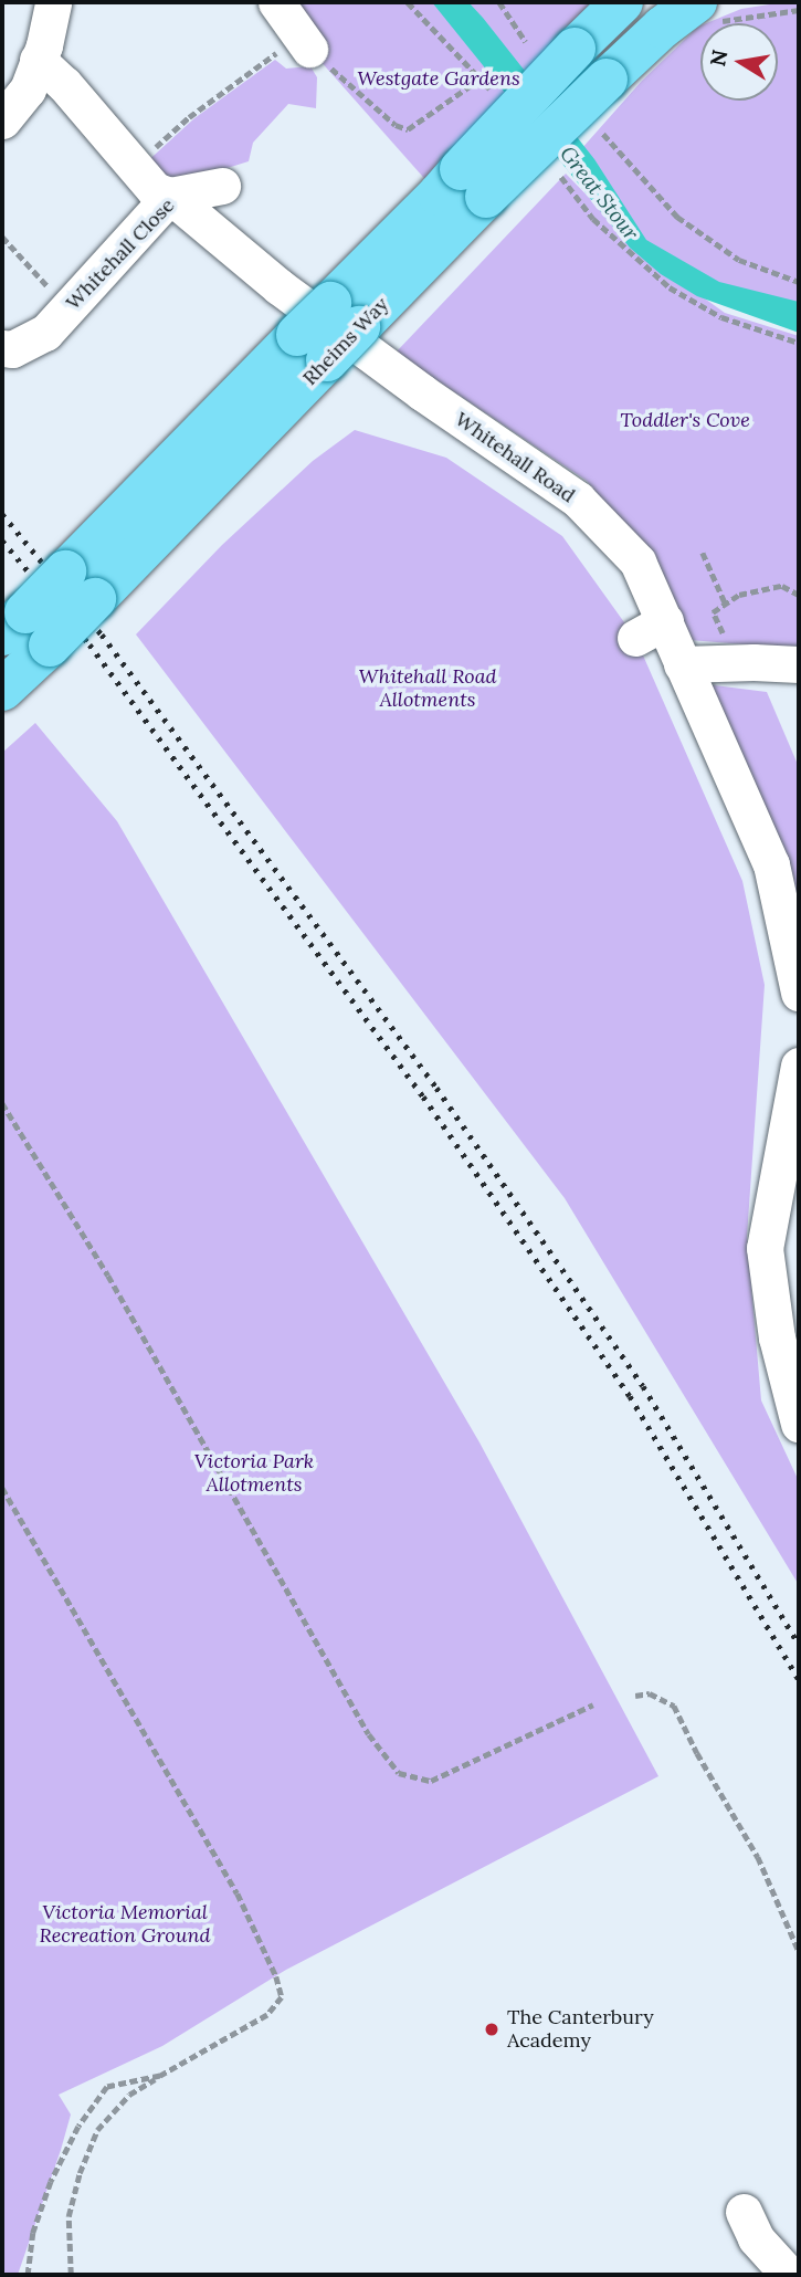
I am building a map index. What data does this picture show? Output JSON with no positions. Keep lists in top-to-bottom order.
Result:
{
  "streets": {
    "main road": ["Rheims Way"],
    "street": ["Whitehall Close", "Whitehall Road"]
  },
  "crossings": [
    ["Whitehall Close", "Whitehall Road"]
  ],
  "water": ["Great Stour"],
  "parks": [
    "Westgate Gardens",
    "Toddler's Cove",
    "Whitehall Road Allotments",
    "Victoria Park Allotments",
    "Victoria Memorial Recreation Ground"
  ],
  "places": ["The Canterbury Academy"],
  "north": "left"
}
